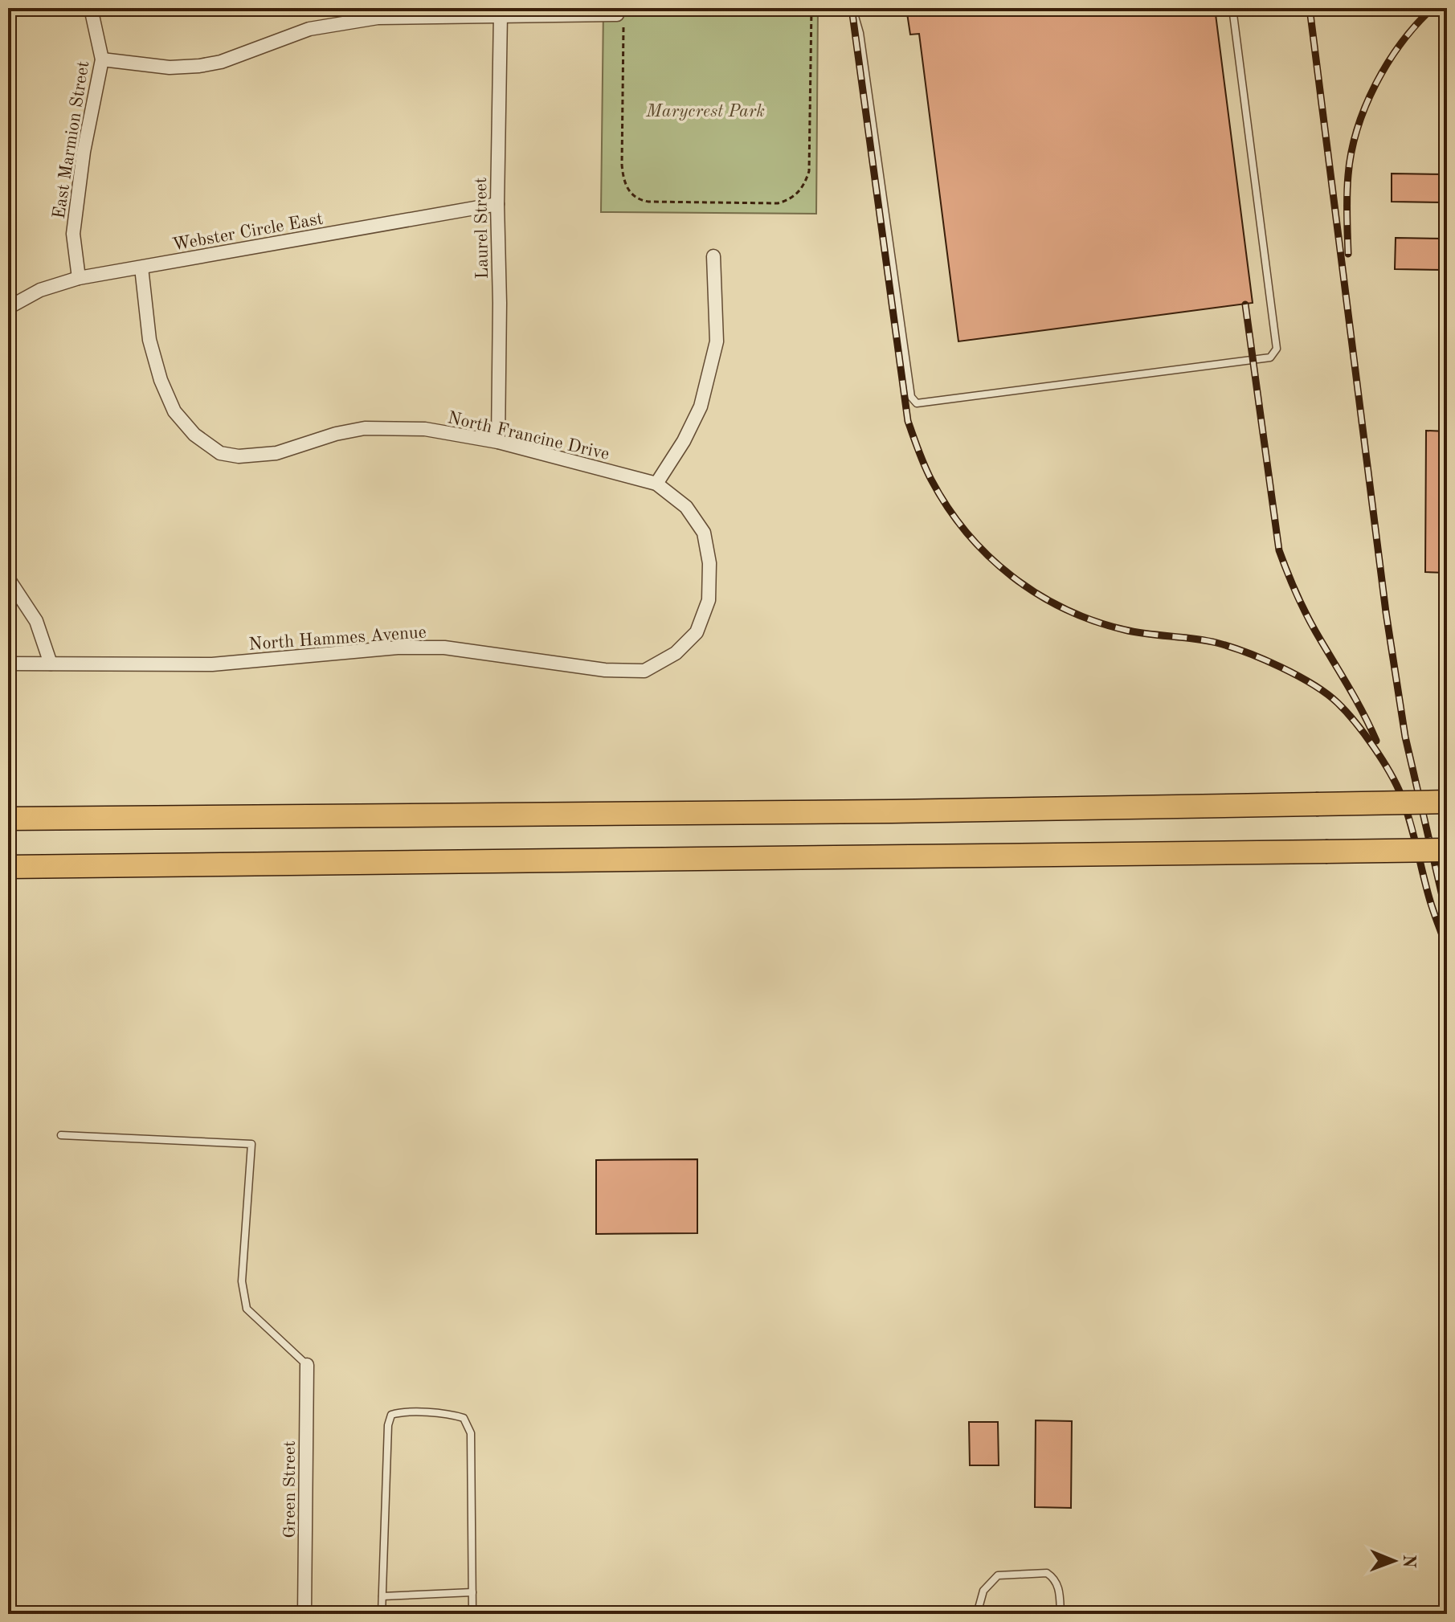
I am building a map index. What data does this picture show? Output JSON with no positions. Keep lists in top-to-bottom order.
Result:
{
  "streets": {
    "street": [
      "East Marmion Street",
      "Laurel Street",
      "Webster Circle East",
      "North Francine Drive",
      "North Hammes Avenue",
      "Green Street"
    ]
  },
  "crossings": [
    ["East Marmion Street", "Webster Circle East"],
    ["Laurel Street", "Webster Circle East"],
    ["Laurel Street", "North Francine Drive"],
    ["Webster Circle East", "North Francine Drive"],
    ["North Francine Drive", "North Hammes Avenue"]
  ],
  "parks": ["Marycrest Park"],
  "north": "right"
}
